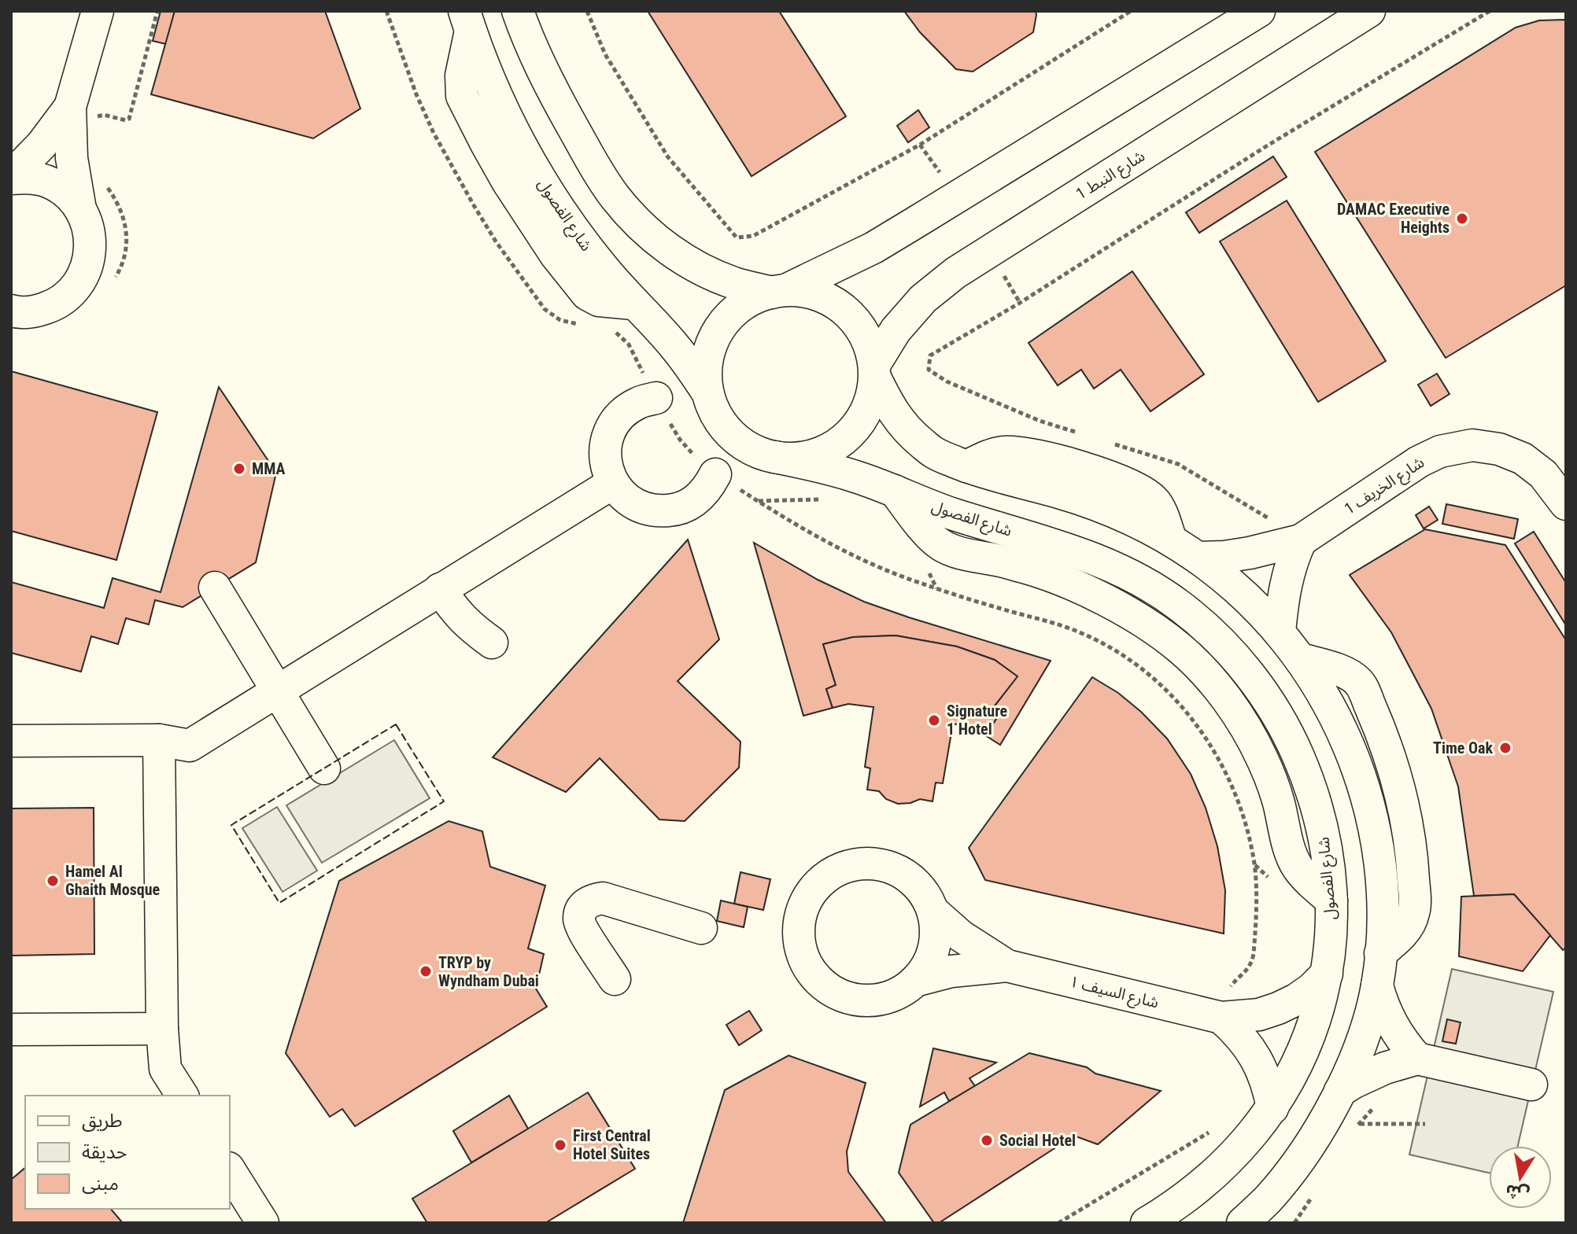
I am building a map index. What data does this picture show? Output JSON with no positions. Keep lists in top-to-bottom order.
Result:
{
  "streets": {
    "street": [
      "شارع النبط 1",
      "شارع الفصول",
      "شارع الخريف 1",
      "شارع السيف ١"
    ]
  },
  "crossings": [
    ["شارع النبط 1", "شارع الفصول"]
  ],
  "places": [
    "DAMAC Executive Heights",
    "MMA",
    "Signature 1 Hotel",
    "Time Oak",
    "Hamel Al Ghaith Mosque",
    "TRYP by Wyndham Dubai",
    "Social Hotel",
    "First Central Hotel Suites"
  ],
  "legend": ["طريق", "حديقة", "مبنى"],
  "north": "bottom"
}
